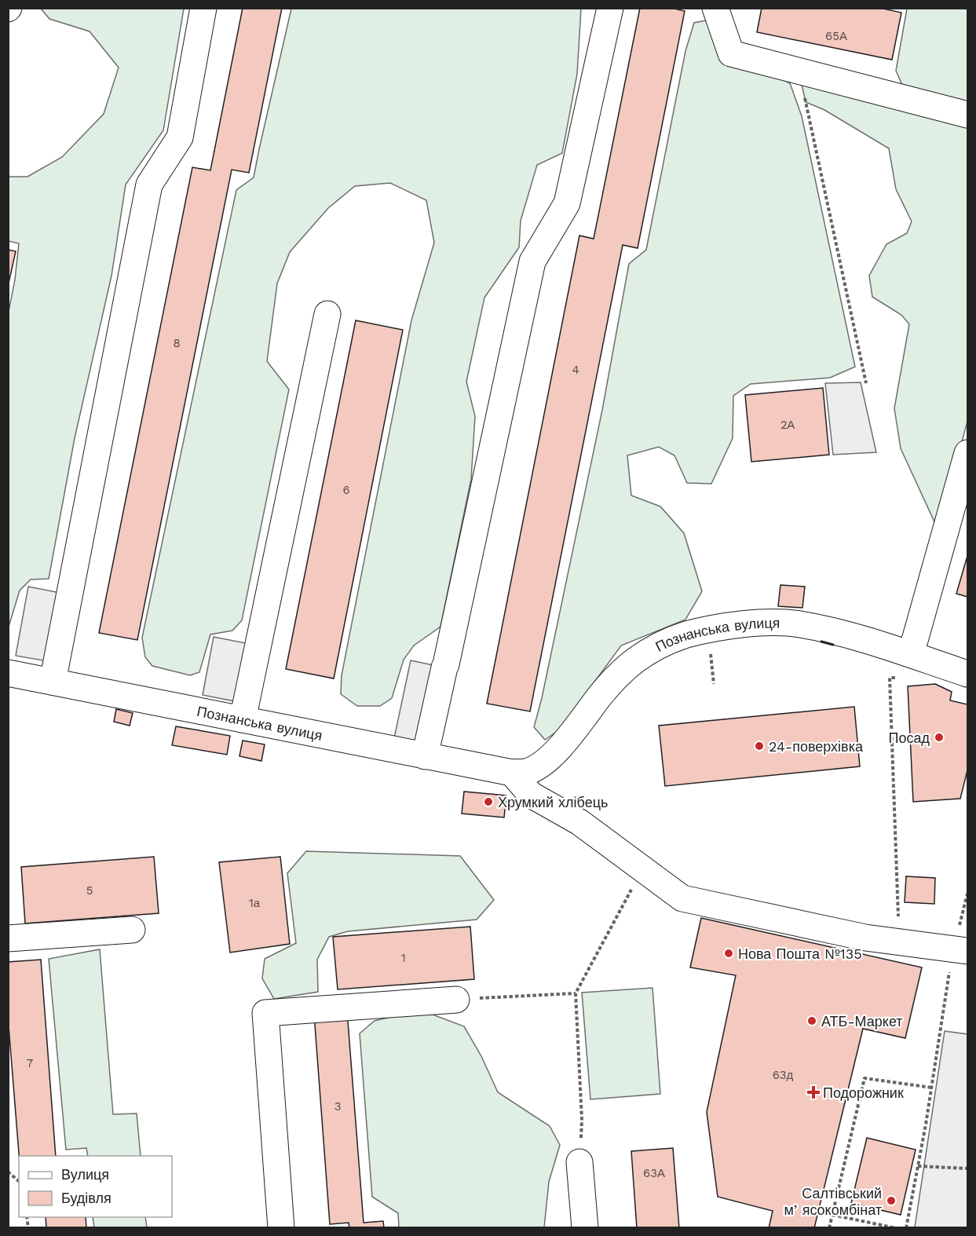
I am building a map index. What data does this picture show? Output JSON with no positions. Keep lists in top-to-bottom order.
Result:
{
  "streets": {
    "street": ["Познанська вулиця"]
  },
  "places": {
    "other": [
      "Посад",
      "24-поверхівка",
      "Хрумкий хлібець",
      "Нова Пошта №135",
      "АТБ-Маркет",
      "Салтівський мʼясокомбінат"
    ],
    "health": ["Подорожник"]
  },
  "house_numbers": [
    "65А",
    "8",
    "4",
    "2А",
    "6",
    "5",
    "1а",
    "1",
    "7",
    "63д",
    "3",
    "63А"
  ],
  "legend": ["Вулиця", "Будівля"]
}
